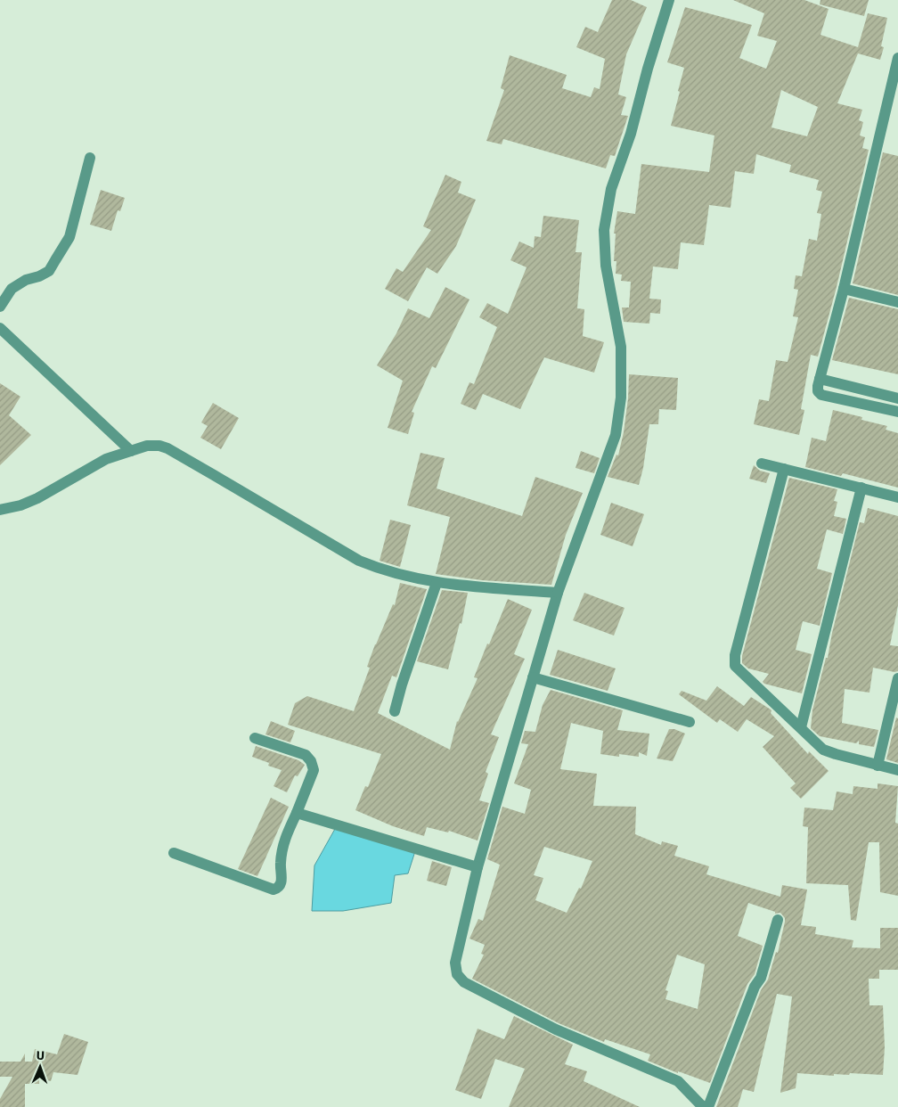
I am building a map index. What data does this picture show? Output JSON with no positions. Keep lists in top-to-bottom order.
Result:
{
  "north": "top"
}
